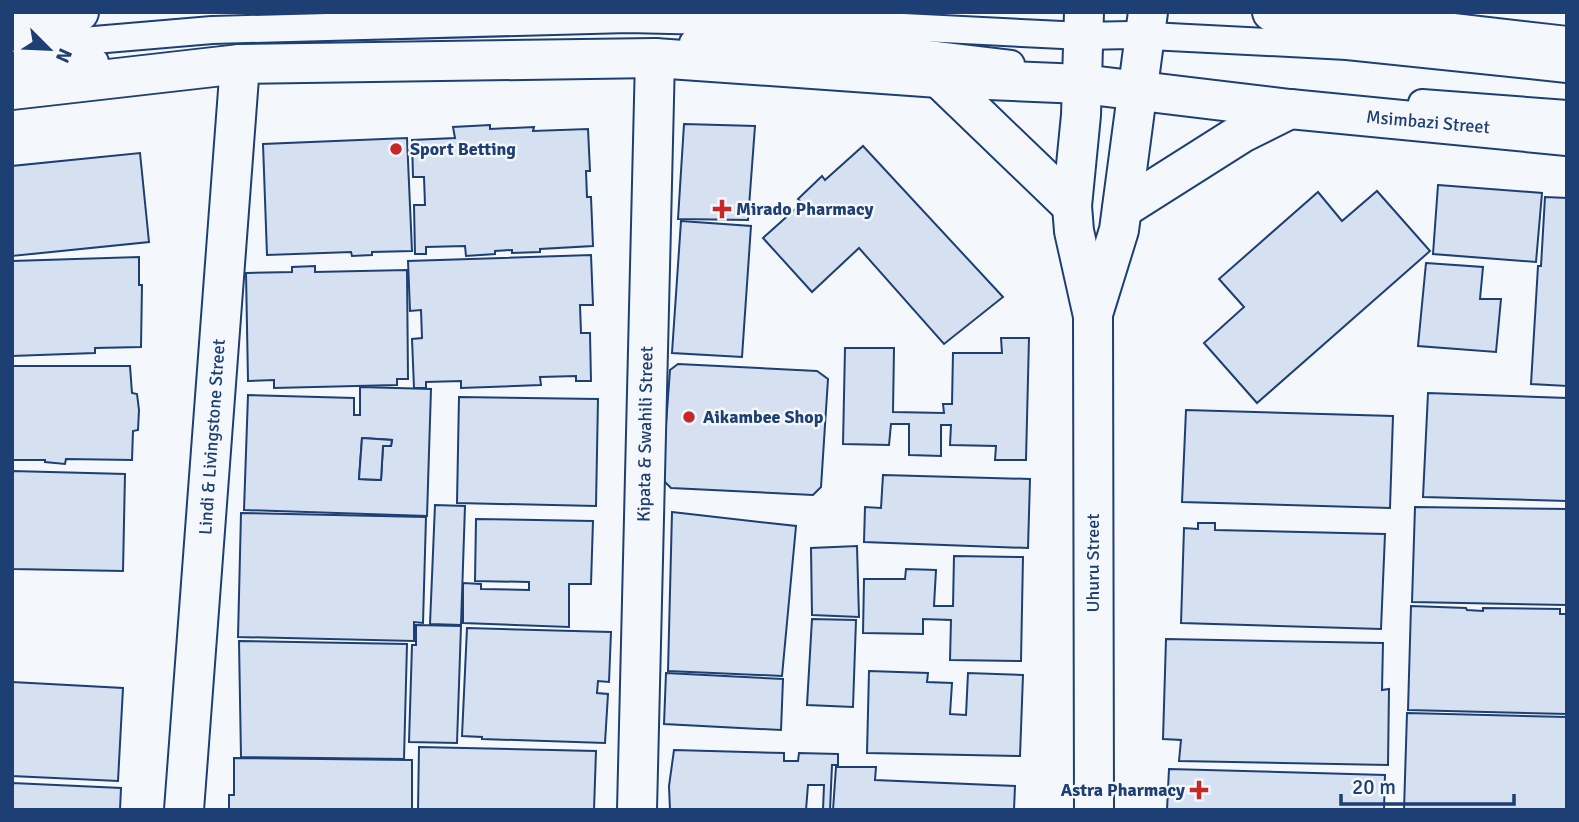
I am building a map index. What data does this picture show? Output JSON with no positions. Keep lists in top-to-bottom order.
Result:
{
  "streets": {
    "street": [
      "Msimbazi Street",
      "Kipata & Swahili Street",
      "Lindi & Livingstone Street",
      "Uhuru Street"
    ]
  },
  "crossings": [
    ["Msimbazi Street", "Kipata & Swahili Street"],
    ["Msimbazi Street", "Lindi & Livingstone Street"],
    ["Msimbazi Street", "Uhuru Street"]
  ],
  "places": {
    "other": ["Sport Betting", "Aikambee Shop"],
    "health": ["Mirado Pharmacy", "Astra Pharmacy"]
  },
  "scale_bar": "20 m",
  "north": "bottom right"
}
